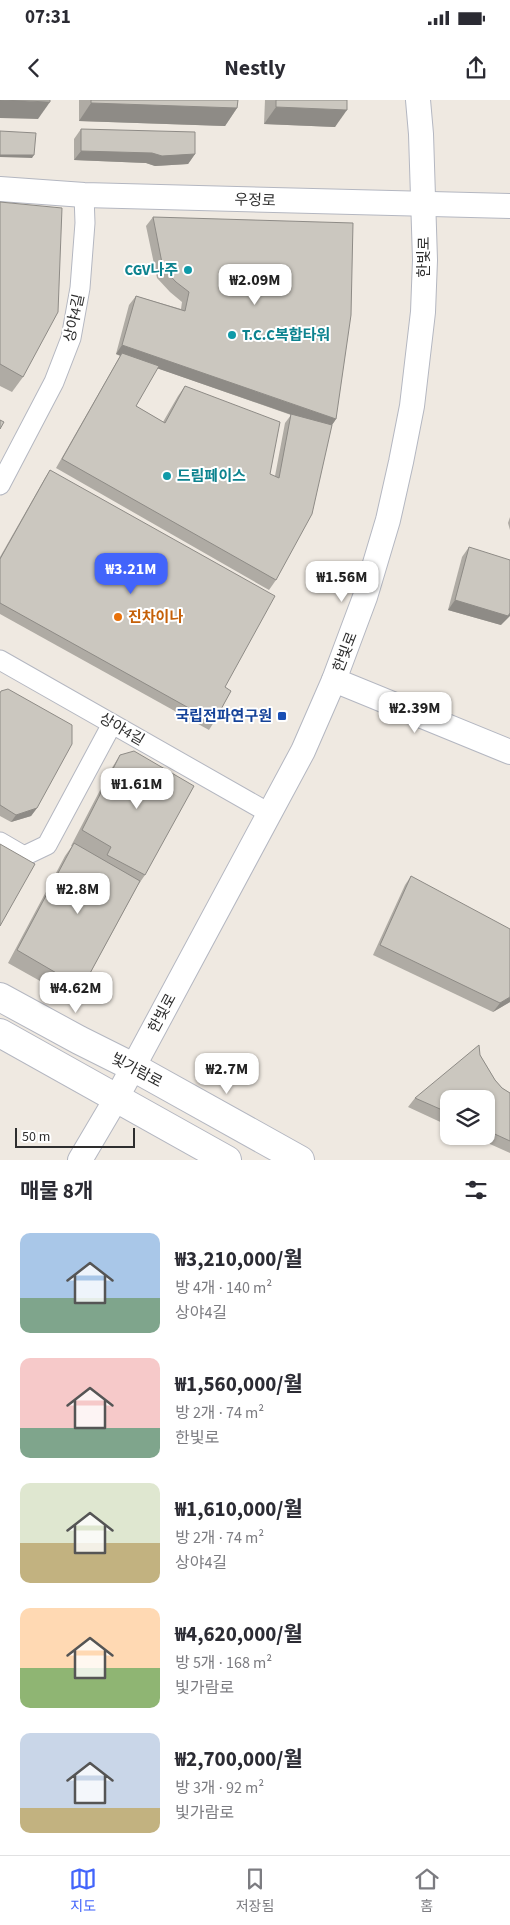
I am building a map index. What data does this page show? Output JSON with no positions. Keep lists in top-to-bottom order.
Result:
{
  "streets": {
    "main road": ["빛가람로"],
    "street": ["우정로", "한빛로", "상야4길"]
  },
  "crossings": [
    ["우정로", "한빛로"],
    ["우정로", "상야4길"],
    ["한빛로", "상야4길"],
    ["한빛로", "빛가람로"]
  ],
  "places": {
    "other": [
      "CGV나주",
      "T.C.C복합타워",
      "드림페이스",
      "진차이나"
    ],
    "transit": ["국립전파연구원"]
  },
  "scale_bar": "50 m",
  "page": {
    "status": "07:31",
    "header": "Nestly",
    "price": [
      "₩2.09M",
      "₩3.21M",
      "₩1.56M",
      "₩2.39M",
      "₩1.61M",
      "₩2.8M",
      "₩4.62M",
      "₩2.7M"
    ],
    "scale": "50 m",
    "heading": "매물 8개",
    "list": [
      {
        "name": "₩3,210,000/월",
        "note": "방 4개 · 140 m² · 상야4길"
      },
      {
        "name": "₩1,560,000/월",
        "note": "방 2개 · 74 m² · 한빛로"
      },
      {
        "name": "₩1,610,000/월",
        "note": "방 2개 · 74 m² · 상야4길"
      },
      {
        "name": "₩4,620,000/월",
        "note": "방 5개 · 168 m² · 빛가람로"
      },
      {
        "name": "₩2,700,000/월",
        "note": "방 3개 · 92 m² · 빛가람로"
      }
    ],
    "tabs": ["지도", "저장됨", "홈"]
  }
}
